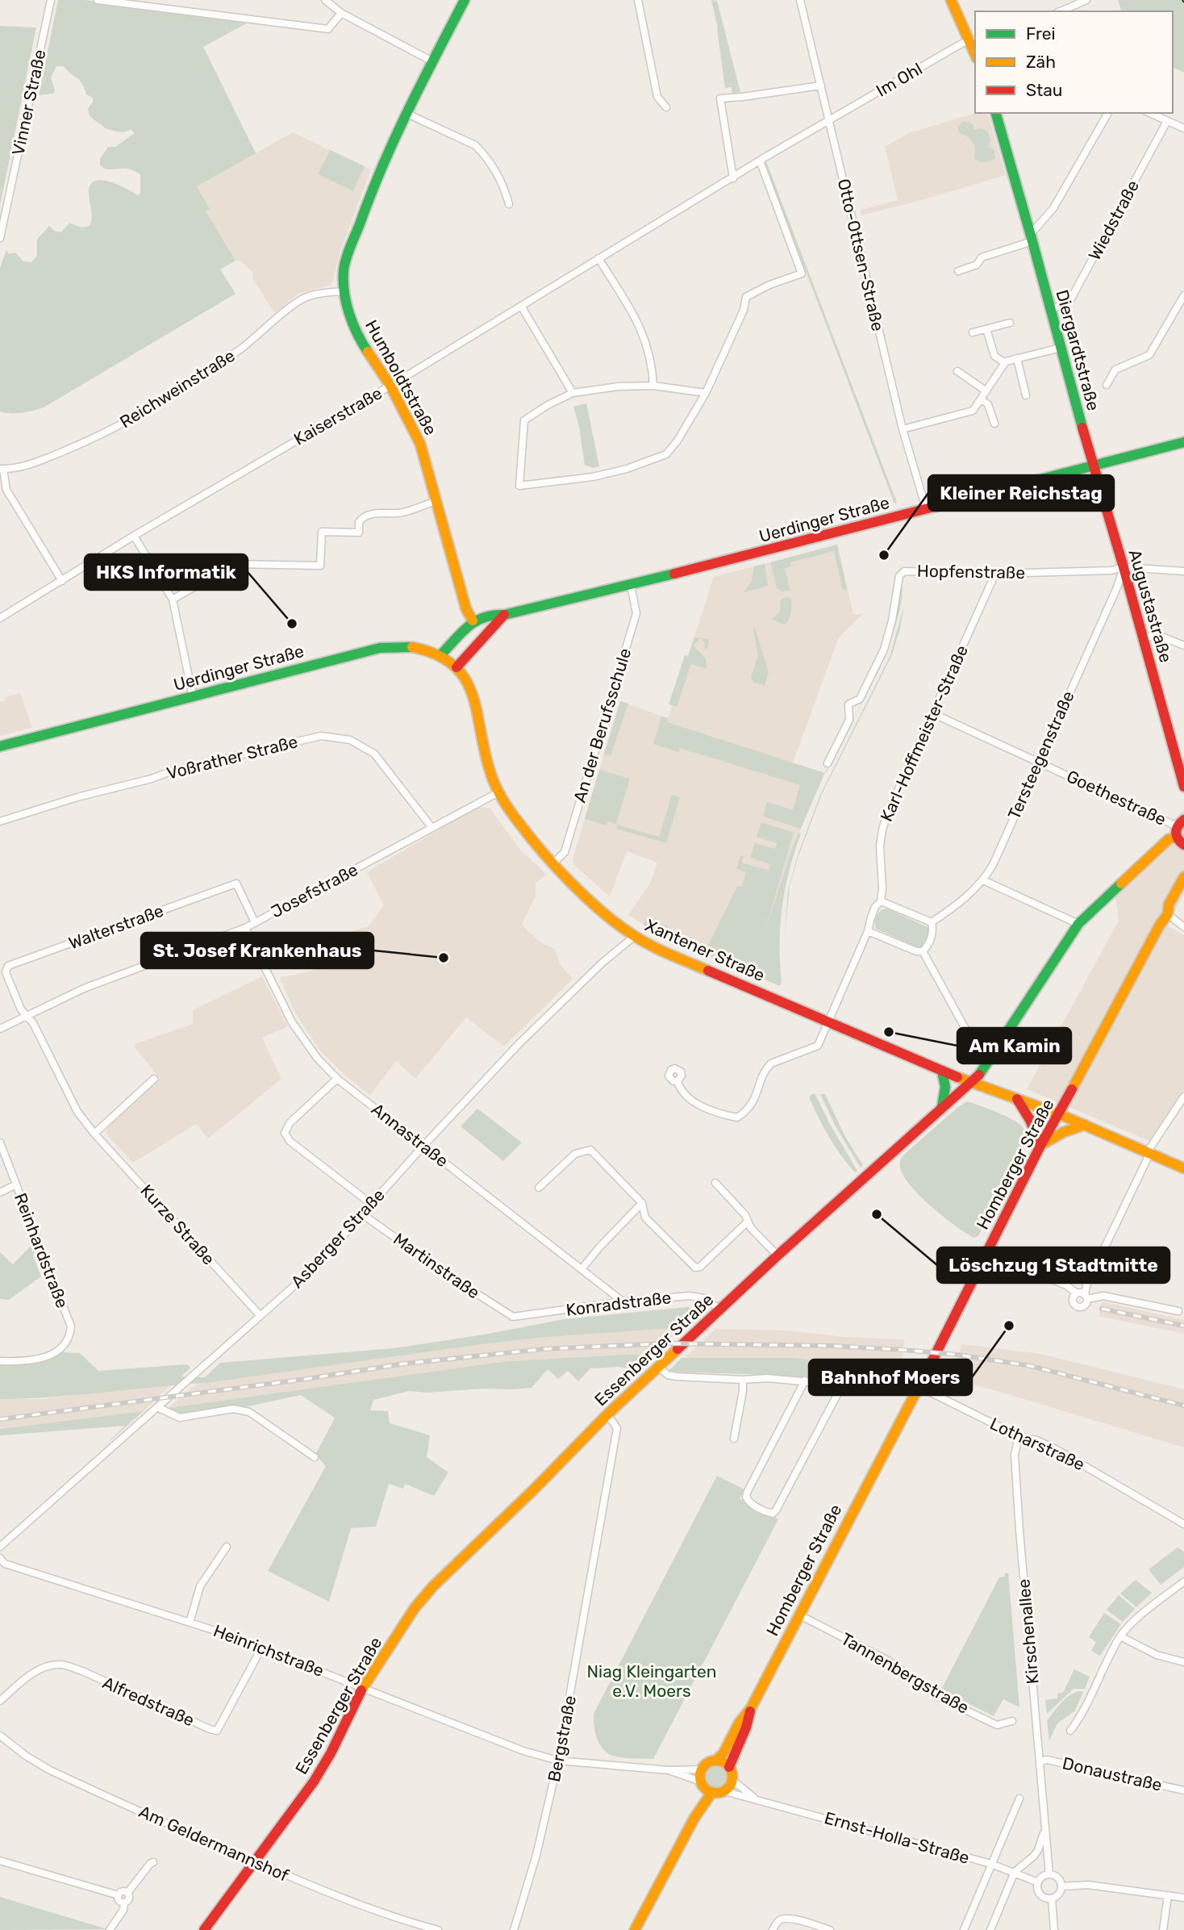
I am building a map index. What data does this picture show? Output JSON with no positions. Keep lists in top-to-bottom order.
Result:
{
  "streets": {
    "main road": [
      "Diergardtstraße",
      "Humboldtstraße",
      "Uerdinger Straße",
      "Augustastraße",
      "Xantener Straße",
      "Homberger Straße",
      "Essenberger Straße"
    ],
    "street": [
      "Im Ohl",
      "Vinner Straße",
      "Wiedstraße",
      "Otto-Ottsen-Straße",
      "Reichweinstraße",
      "Kaiserstraße",
      "Hopfenstraße",
      "An der Berufsschule",
      "Karl-Hoffmeister-Straße",
      "Tersteegenstraße",
      "Voßrather Straße",
      "Goethestraße",
      "Josefstraße",
      "Walterstraße",
      "Annastraße",
      "Kurze Straße",
      "Asberger Straße",
      "Reinhardstraße",
      "Martinstraße",
      "Konradstraße",
      "Lotharstraße",
      "Kirschenallee",
      "Heinrichstraße",
      "Tannenbergstraße",
      "Alfredstraße",
      "Bergstraße",
      "Donaustraße",
      "Ernst-Holla-Straße",
      "Am Geldermannshof"
    ]
  },
  "crossings": [
    ["Im Ohl", "Otto-Ottsen-Straße"],
    ["Im Ohl", "Kaiserstraße"],
    ["Wiedstraße", "Diergardtstraße"],
    ["Otto-Ottsen-Straße", "Uerdinger Straße"],
    ["Diergardtstraße", "Uerdinger Straße"],
    ["Diergardtstraße", "Augustastraße"],
    ["Humboldtstraße", "Reichweinstraße"],
    ["Humboldtstraße", "Kaiserstraße"],
    ["Humboldtstraße", "Uerdinger Straße"],
    ["Uerdinger Straße", "Augustastraße"],
    ["Uerdinger Straße", "An der Berufsschule"],
    ["Uerdinger Straße", "Xantener Straße"],
    ["Hopfenstraße", "Augustastraße"],
    ["Hopfenstraße", "Karl-Hoffmeister-Straße"],
    ["Hopfenstraße", "Tersteegenstraße"],
    ["Augustastraße", "Tersteegenstraße"],
    ["An der Berufsschule", "Xantener Straße"],
    ["Karl-Hoffmeister-Straße", "Goethestraße"],
    ["Karl-Hoffmeister-Straße", "Xantener Straße"],
    ["Tersteegenstraße", "Goethestraße"],
    ["Voßrather Straße", "Josefstraße"],
    ["Goethestraße", "Essenberger Straße"],
    ["Josefstraße", "Walterstraße"],
    ["Josefstraße", "Xantener Straße"],
    ["Josefstraße", "Annastraße"],
    ["Josefstraße", "Kurze Straße"],
    ["Walterstraße", "Kurze Straße"],
    ["Xantener Straße", "Homberger Straße"],
    ["Xantener Straße", "Asberger Straße"],
    ["Xantener Straße", "Essenberger Straße"],
    ["Annastraße", "Asberger Straße"],
    ["Annastraße", "Konradstraße"],
    ["Homberger Straße", "Lotharstraße"],
    ["Homberger Straße", "Heinrichstraße"],
    ["Homberger Straße", "Tannenbergstraße"],
    ["Homberger Straße", "Ernst-Holla-Straße"],
    ["Kurze Straße", "Asberger Straße"],
    ["Asberger Straße", "Martinstraße"],
    ["Martinstraße", "Konradstraße"],
    ["Konradstraße", "Essenberger Straße"],
    ["Essenberger Straße", "Heinrichstraße"],
    ["Essenberger Straße", "Bergstraße"],
    ["Essenberger Straße", "Am Geldermannshof"],
    ["Lotharstraße", "Kirschenallee"],
    ["Kirschenallee", "Donaustraße"],
    ["Kirschenallee", "Ernst-Holla-Straße"],
    ["Heinrichstraße", "Alfredstraße"],
    ["Heinrichstraße", "Bergstraße"],
    ["Heinrichstraße", "Ernst-Holla-Straße"]
  ],
  "parks": ["Niag Kleingarten e.V. Moers"],
  "places": [
    "Kleiner Reichstag",
    "HKS Informatik",
    "St. Josef Krankenhaus",
    "Am Kamin",
    "Löschzug 1 Stadtmitte",
    "Bahnhof Moers"
  ],
  "legend": ["Frei", "Zäh", "Stau"]
}
